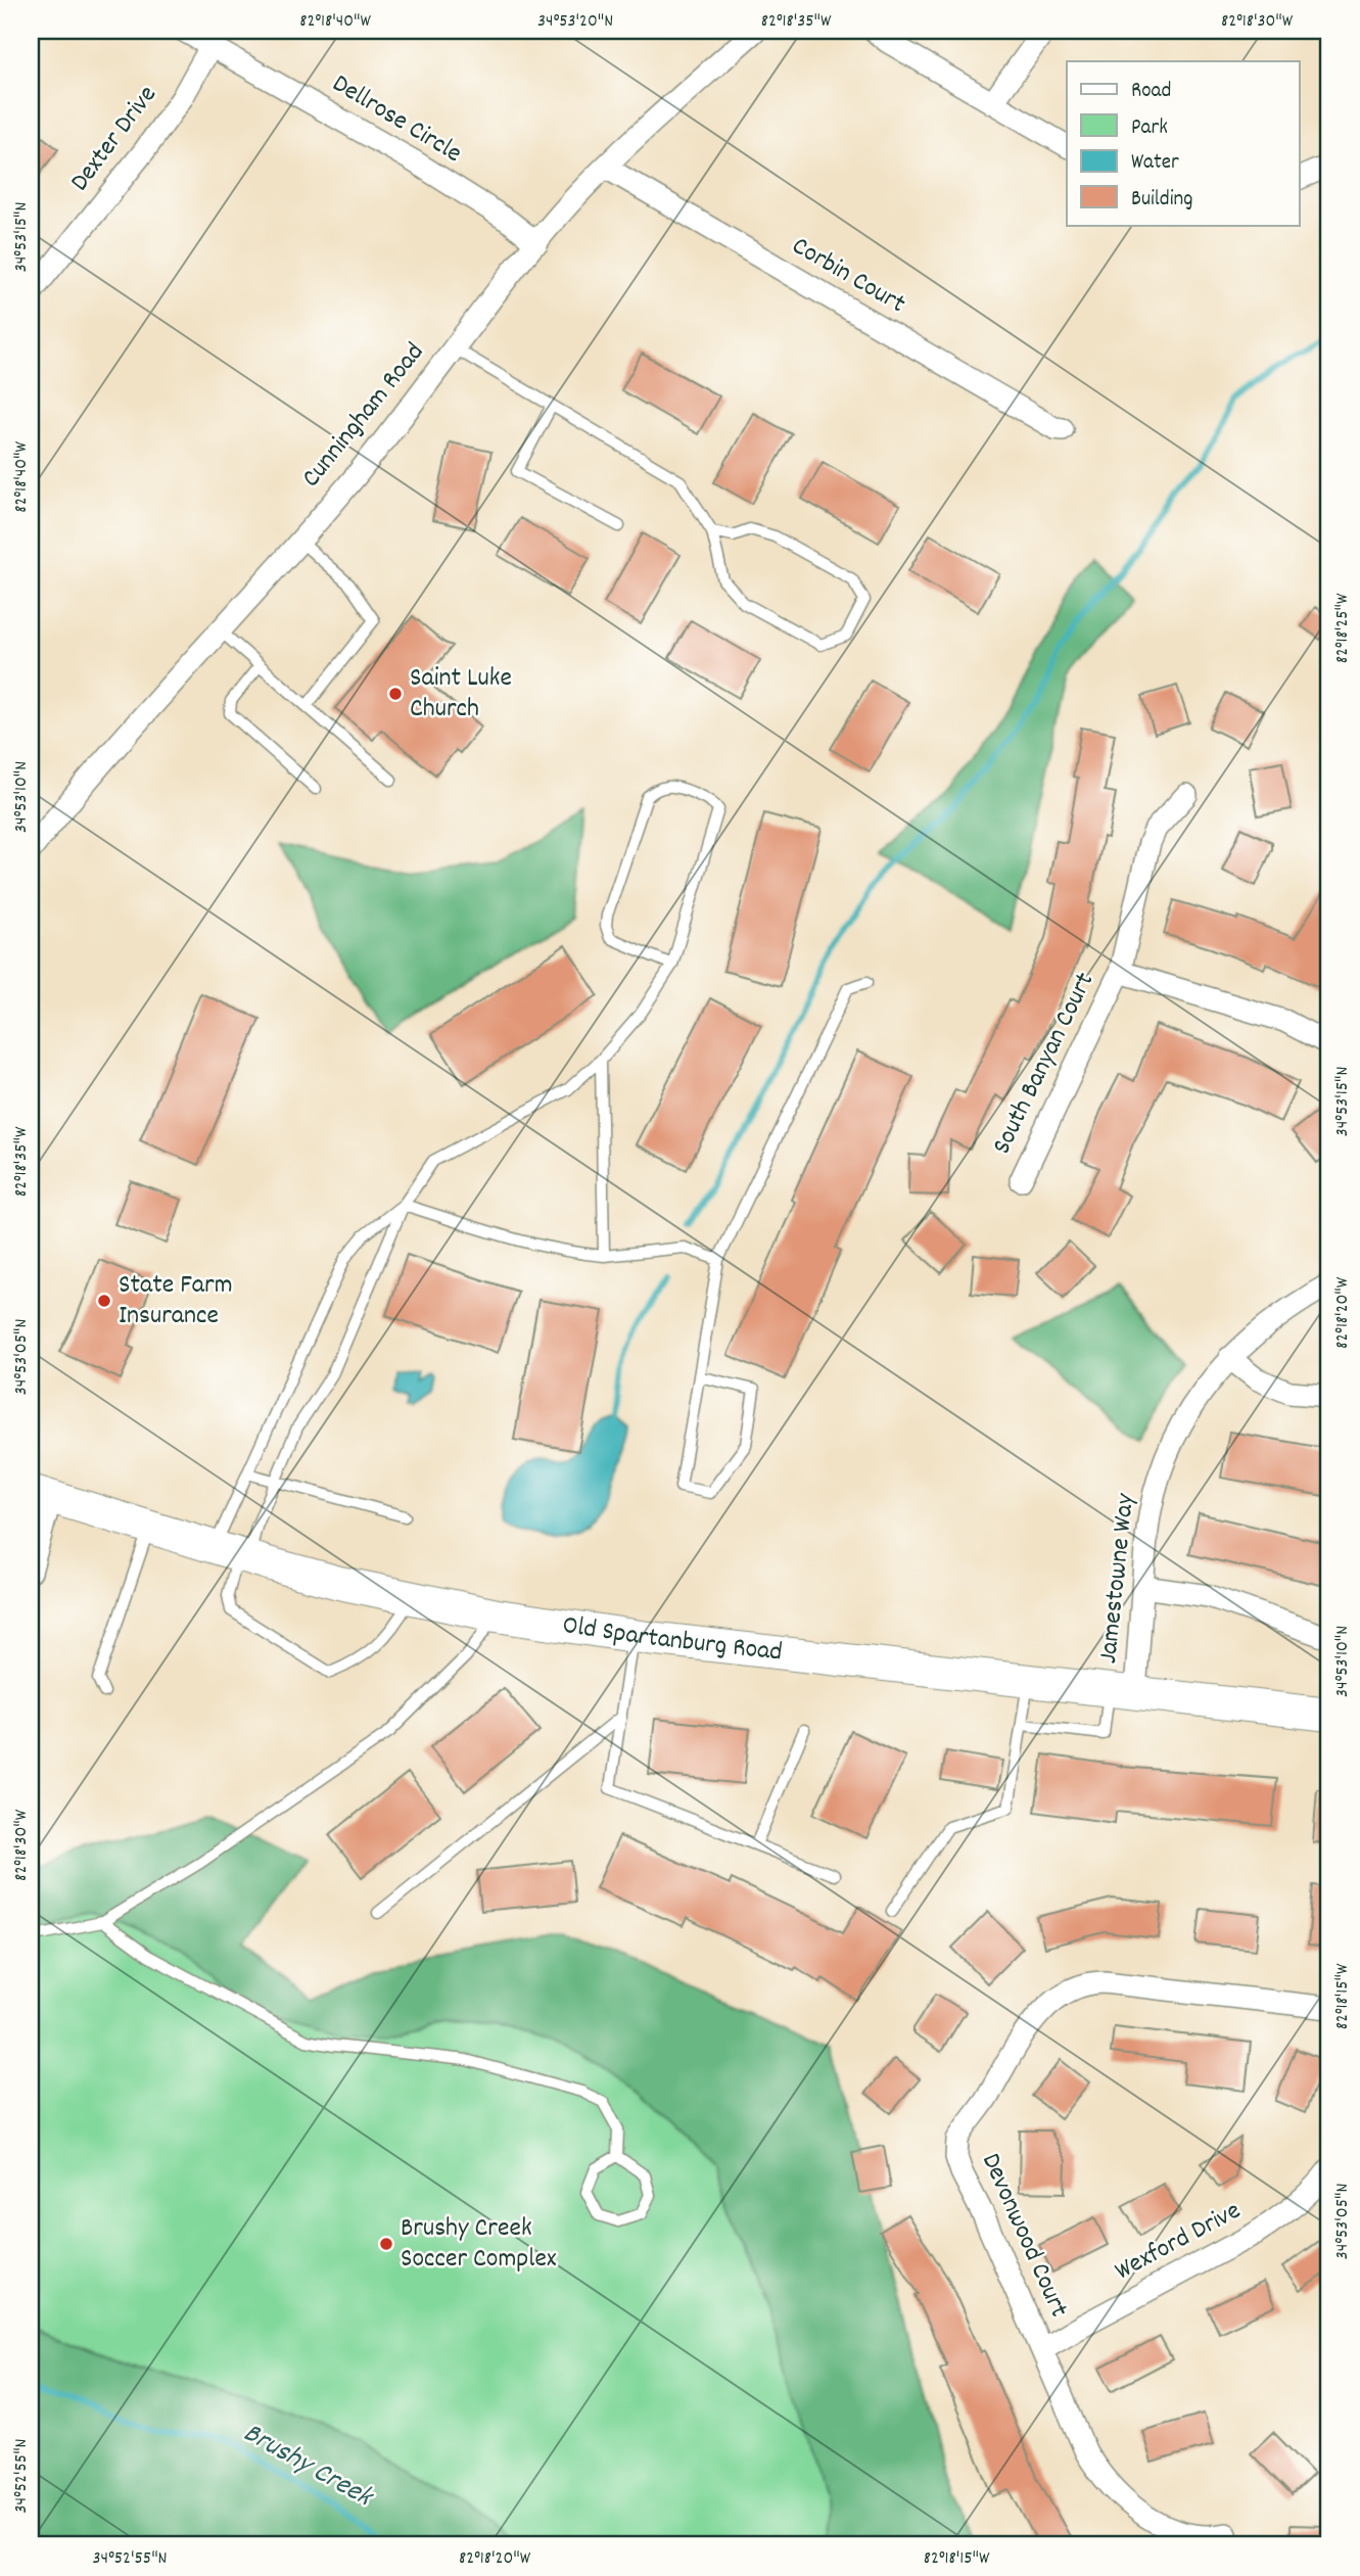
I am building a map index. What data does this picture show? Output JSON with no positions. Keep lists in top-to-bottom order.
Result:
{
  "streets": {
    "main road": ["Old Spartanburg Road"],
    "street": [
      "Dellrose Circle",
      "Dexter Drive",
      "Corbin Court",
      "Cunningham Road",
      "South Banyan Court",
      "Jamestowne Way",
      "Devonwood Court",
      "Wexford Drive"
    ]
  },
  "crossings": [
    ["Dellrose Circle", "Dexter Drive"],
    ["Dellrose Circle", "Cunningham Road"],
    ["Corbin Court", "Cunningham Road"],
    ["Jamestowne Way", "Old Spartanburg Road"],
    ["Devonwood Court", "Wexford Drive"]
  ],
  "water": ["Brushy Creek"],
  "places": ["Saint Luke Church", "State Farm Insurance", "Brushy Creek Soccer Complex"],
  "legend": [
    "Road",
    "Park",
    "Water",
    "Building"
  ],
  "coordinates": [
    "82°18'40\"W",
    "34°53'20\"N",
    "82°18'35\"W",
    "82°18'30\"W",
    "34°53'15\"N",
    "82°18'25\"W",
    "34°53'10\"N",
    "82°18'20\"W",
    "34°53'05\"N",
    "82°18'15\"W",
    "34°52'55\"N"
  ]
}
